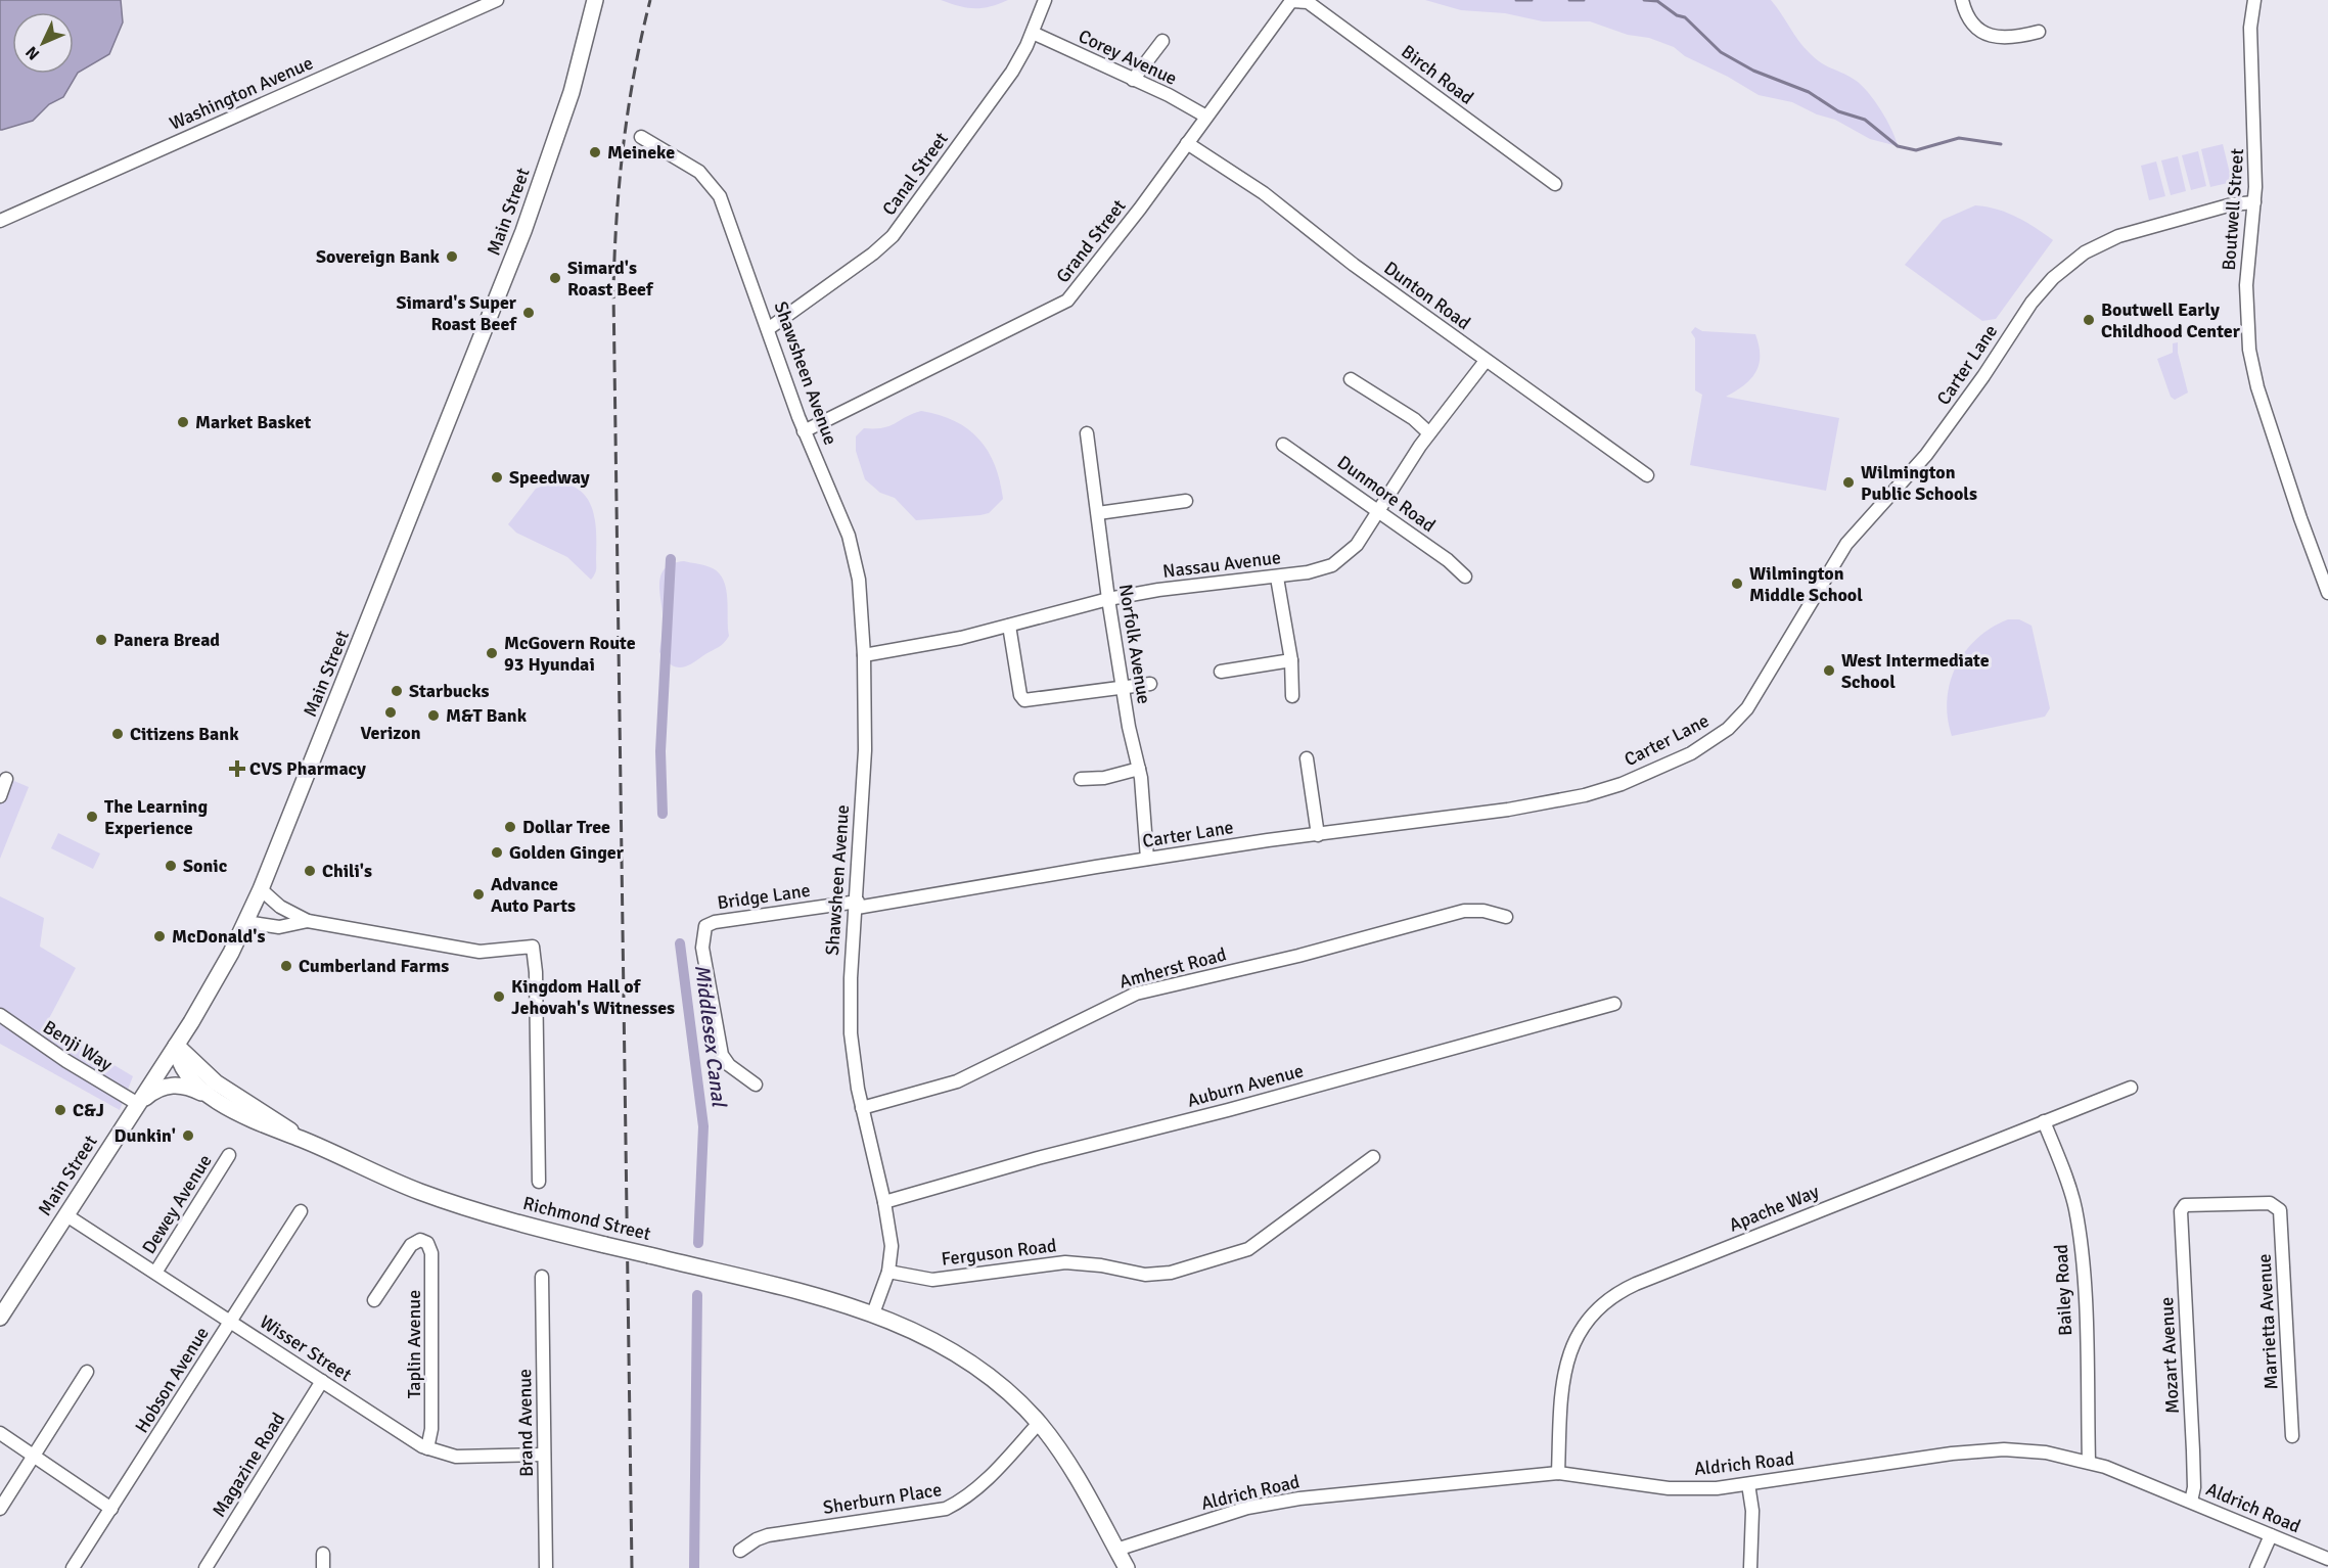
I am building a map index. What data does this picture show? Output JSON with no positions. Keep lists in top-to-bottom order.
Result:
{
  "streets": {
    "main road": ["Main Street", "Richmond Street"],
    "street": [
      "Corey Avenue",
      "Birch Road",
      "Washington Avenue",
      "Canal Street",
      "Boutwell Street",
      "Grand Street",
      "Dunton Road",
      "Carter Lane",
      "Shawsheen Avenue",
      "Dunmore Road",
      "Nassau Avenue",
      "Norfolk Avenue",
      "Bridge Lane",
      "Amherst Road",
      "Benji Way",
      "Auburn Avenue",
      "Dewey Avenue",
      "Apache Way",
      "Ferguson Road",
      "Bailey Road",
      "Marrietta Avenue",
      "Taplin Avenue",
      "Wisser Street",
      "Mozart Avenue",
      "Hobson Avenue",
      "Brand Avenue",
      "Aldrich Road",
      "Magazine Road",
      "Sherburn Place"
    ]
  },
  "crossings": [
    ["Corey Avenue", "Canal Street"],
    ["Corey Avenue", "Grand Street"],
    ["Birch Road", "Grand Street"],
    ["Canal Street", "Shawsheen Avenue"],
    ["Boutwell Street", "Carter Lane"],
    ["Main Street", "Benji Way"],
    ["Main Street", "Richmond Street"],
    ["Main Street", "Wisser Street"],
    ["Grand Street", "Dunton Road"],
    ["Grand Street", "Shawsheen Avenue"],
    ["Dunton Road", "Nassau Avenue"],
    ["Carter Lane", "Shawsheen Avenue"],
    ["Carter Lane", "Norfolk Avenue"],
    ["Carter Lane", "Bridge Lane"],
    ["Shawsheen Avenue", "Nassau Avenue"],
    ["Shawsheen Avenue", "Bridge Lane"],
    ["Shawsheen Avenue", "Amherst Road"],
    ["Shawsheen Avenue", "Auburn Avenue"],
    ["Shawsheen Avenue", "Richmond Street"],
    ["Shawsheen Avenue", "Ferguson Road"],
    ["Dunmore Road", "Nassau Avenue"],
    ["Nassau Avenue", "Norfolk Avenue"],
    ["Dewey Avenue", "Wisser Street"],
    ["Apache Way", "Bailey Road"],
    ["Apache Way", "Aldrich Road"],
    ["Bailey Road", "Aldrich Road"],
    ["Marrietta Avenue", "Mozart Avenue"],
    ["Taplin Avenue", "Wisser Street"],
    ["Wisser Street", "Hobson Avenue"],
    ["Wisser Street", "Brand Avenue"],
    ["Wisser Street", "Magazine Road"],
    ["Mozart Avenue", "Aldrich Road"]
  ],
  "water": ["Middlesex Canal"],
  "places": {
    "other": [
      "Meineke",
      "Sovereign Bank",
      "Simard's Roast Beef",
      "Simard's Super Roast Beef",
      "Boutwell Early Childhood Center",
      "Market Basket",
      "Speedway",
      "Wilmington Public Schools",
      "Wilmington Middle School",
      "Panera Bread",
      "McGovern Route 93 Hyundai",
      "West Intermediate School",
      "Starbucks",
      "Verizon",
      "M&T Bank",
      "Citizens Bank",
      "The Learning Experience",
      "Dollar Tree",
      "Golden Ginger",
      "Sonic",
      "Chili's",
      "Advance Auto Parts",
      "McDonald's",
      "Cumberland Farms",
      "Kingdom Hall of Jehovah's Witnesses",
      "C&J",
      "Dunkin'"
    ],
    "health": ["CVS Pharmacy"]
  },
  "north": "bottom left"
}
